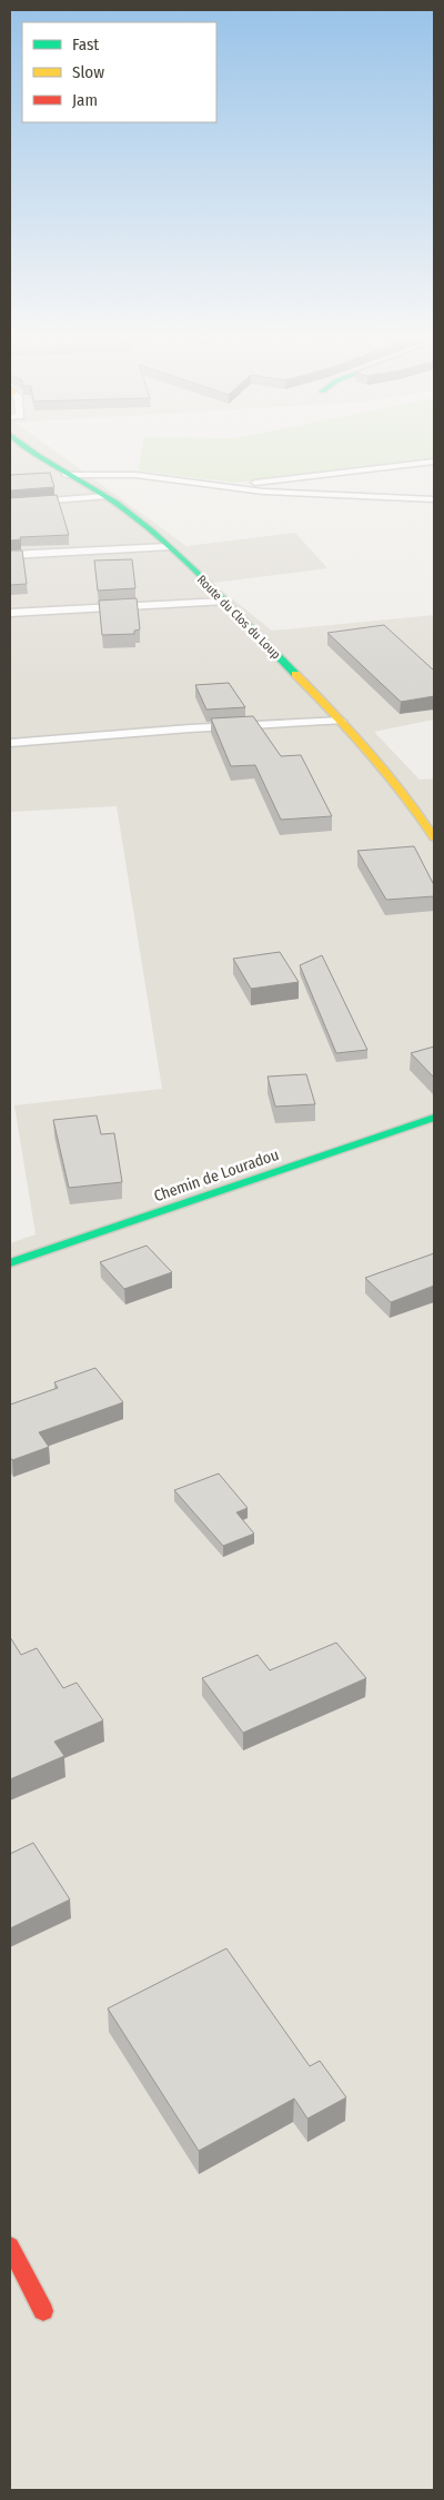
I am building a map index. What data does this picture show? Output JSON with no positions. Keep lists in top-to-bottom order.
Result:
{
  "streets": {
    "street": ["Route du Clos du Loup", "Chemin de Louradou"]
  },
  "legend": ["Fast", "Slow", "Jam"]
}
